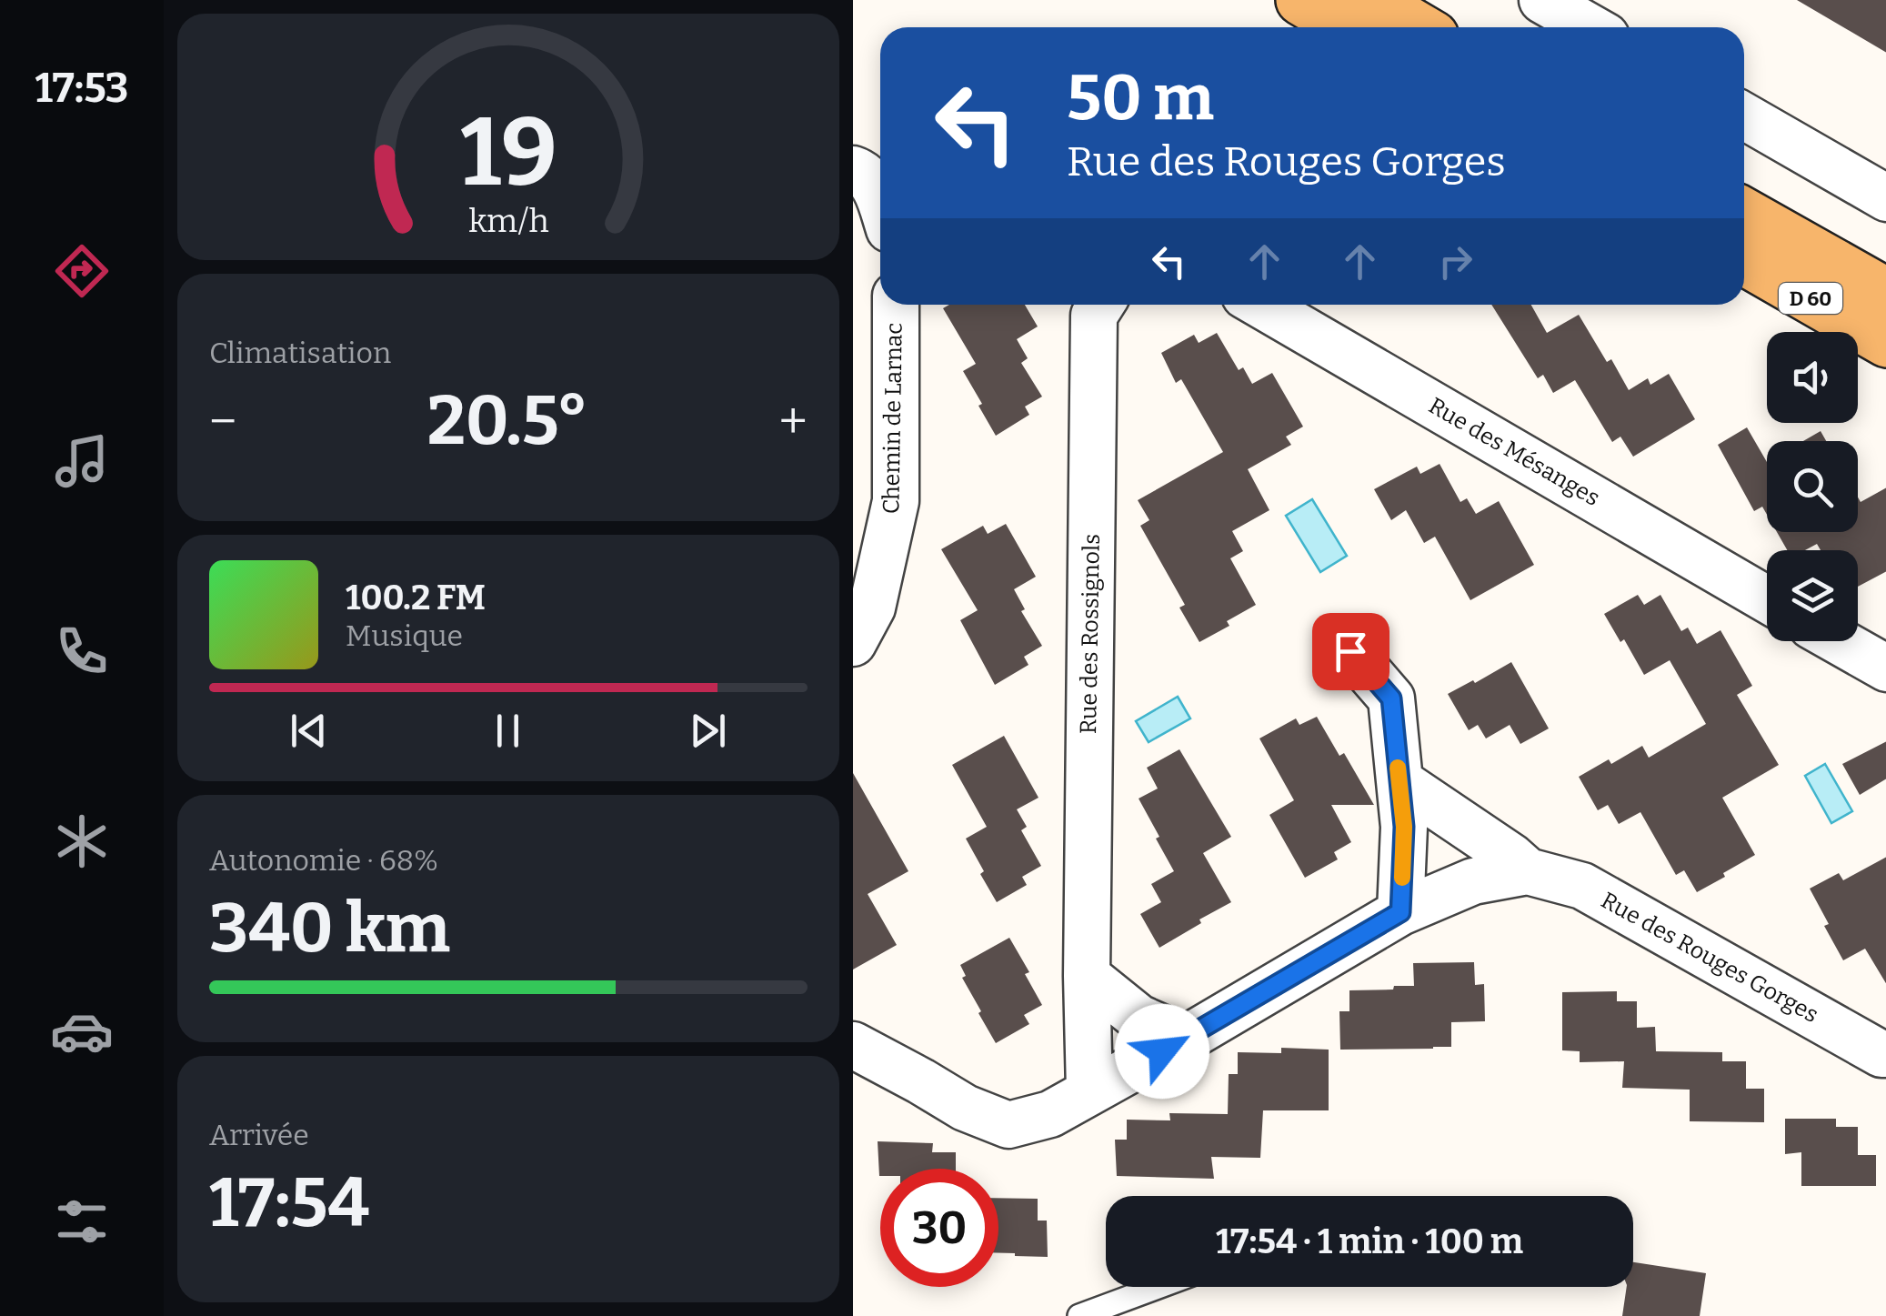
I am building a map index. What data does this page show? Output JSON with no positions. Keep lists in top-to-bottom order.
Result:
{
  "streets": {
    "main road": ["D 60"],
    "street": [
      "Chemin de Larnac",
      "Rue des Mésanges",
      "Rue des Rossignols",
      "Rue des Rouges Gorges"
    ]
  },
  "crossings": [
    ["Rue des Rossignols", "Rue des Rouges Gorges"]
  ],
  "page": {
    "tabs": "17:53",
    "turn": ["50 m", "Rue des Rouges Gorges"],
    "tile": [
      "Climatisation",
      ["Autonomie · 68%", "340 km"],
      ["Arrivée", "17:54"]
    ],
    "heat": ["−", "20.5°", "+"],
    "song": ["100.2 FM", "Musique"],
    "limit": "30",
    "trip": "17:54 · 1 min · 100 m",
    "gauge": ["19", "km/h"]
  }
}
